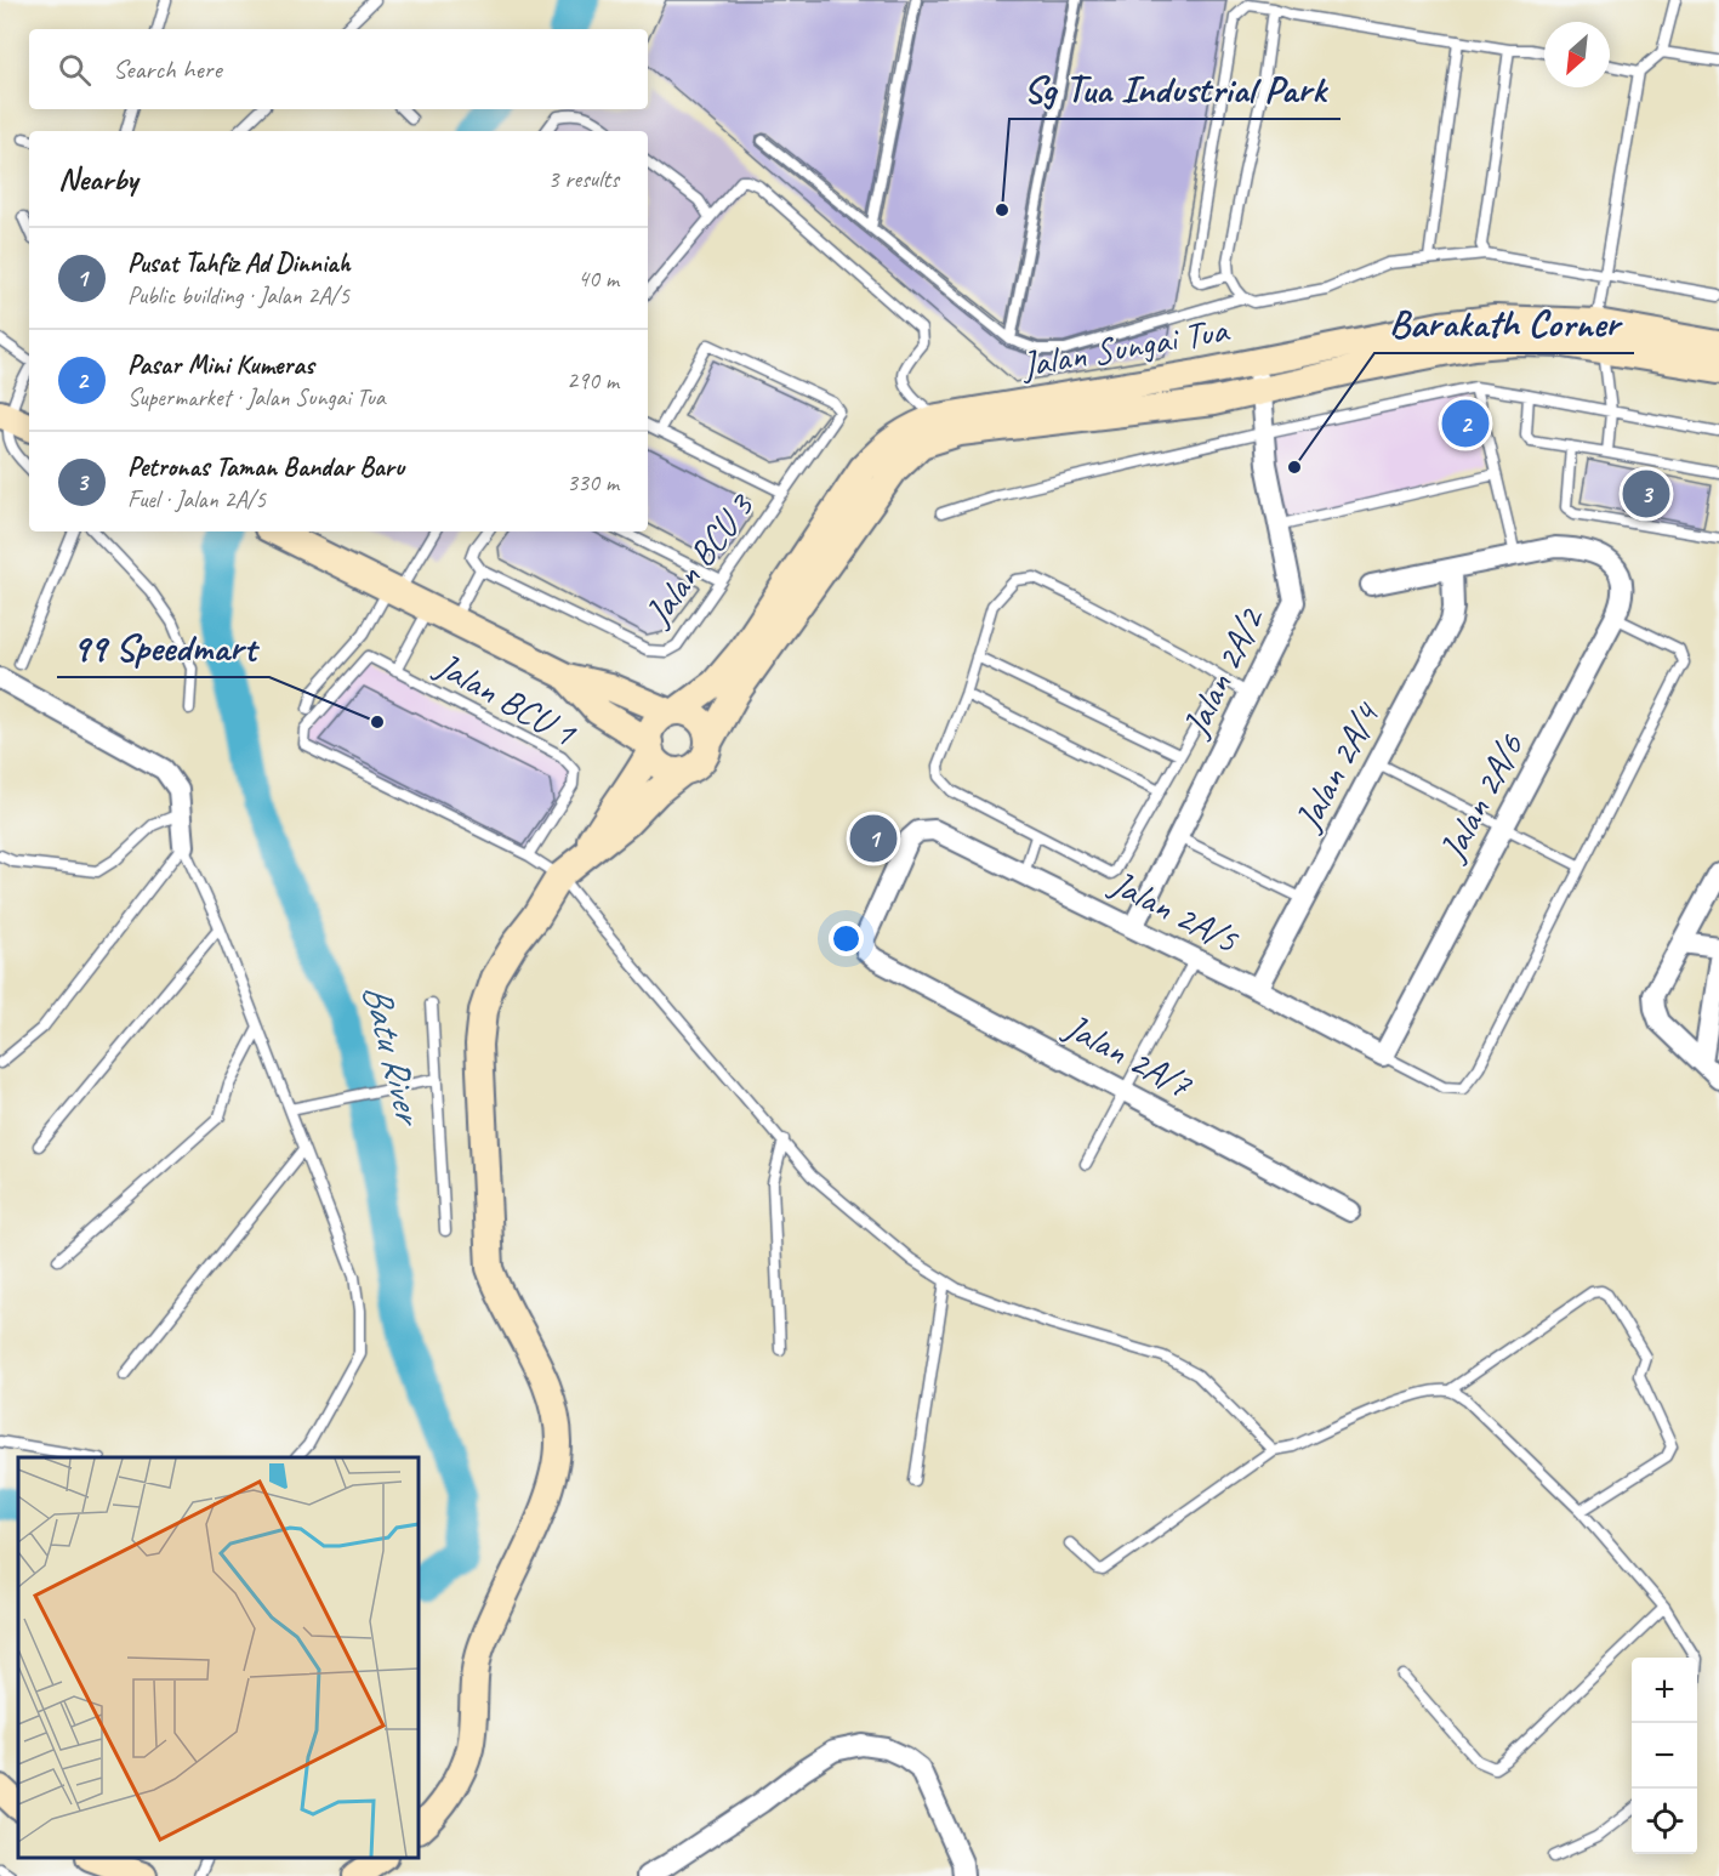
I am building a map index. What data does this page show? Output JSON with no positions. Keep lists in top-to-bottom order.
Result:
{
  "streets": {
    "main road": ["Jalan Sungai Tua"],
    "street": [
      "Jalan 2A/2",
      "Jalan 2A/4",
      "Jalan 2A/6",
      "Jalan 2A/5",
      "Jalan 2A/7"
    ],
    "lane": ["Jalan BCU 3", "Jalan BCU 1"]
  },
  "crossings": [
    ["Jalan Sungai Tua", "Jalan 2A/2"],
    ["Jalan 2A/2", "Jalan 2A/5"],
    ["Jalan 2A/4", "Jalan 2A/5"],
    ["Jalan 2A/6", "Jalan 2A/5"],
    ["Jalan 2A/5", "Jalan 2A/7"]
  ],
  "water": ["Batu River"],
  "places": ["Sg Tua Industrial Park", "Barakath Corner", "99 Speedmart"],
  "north": "bottom left",
  "page": {
    "search": "Search here",
    "heading": ["Nearby", "3 results"],
    "list": [
      {
        "mark": "1",
        "name": "Pusat Tahfiz Ad Dinniah",
        "note": "Public building · Jalan 2A/5",
        "value": "40 m"
      },
      {
        "mark": "2",
        "name": "Pasar Mini Kumeras",
        "note": "Supermarket · Jalan Sungai Tua",
        "value": "290 m"
      },
      {
        "mark": "3",
        "name": "Petronas Taman Bandar Baru",
        "note": "Fuel · Jalan 2A/5",
        "value": "330 m"
      }
    ],
    "pins": ["2", "3", "1"],
    "map_buttons": ["+", "−"]
  }
}
